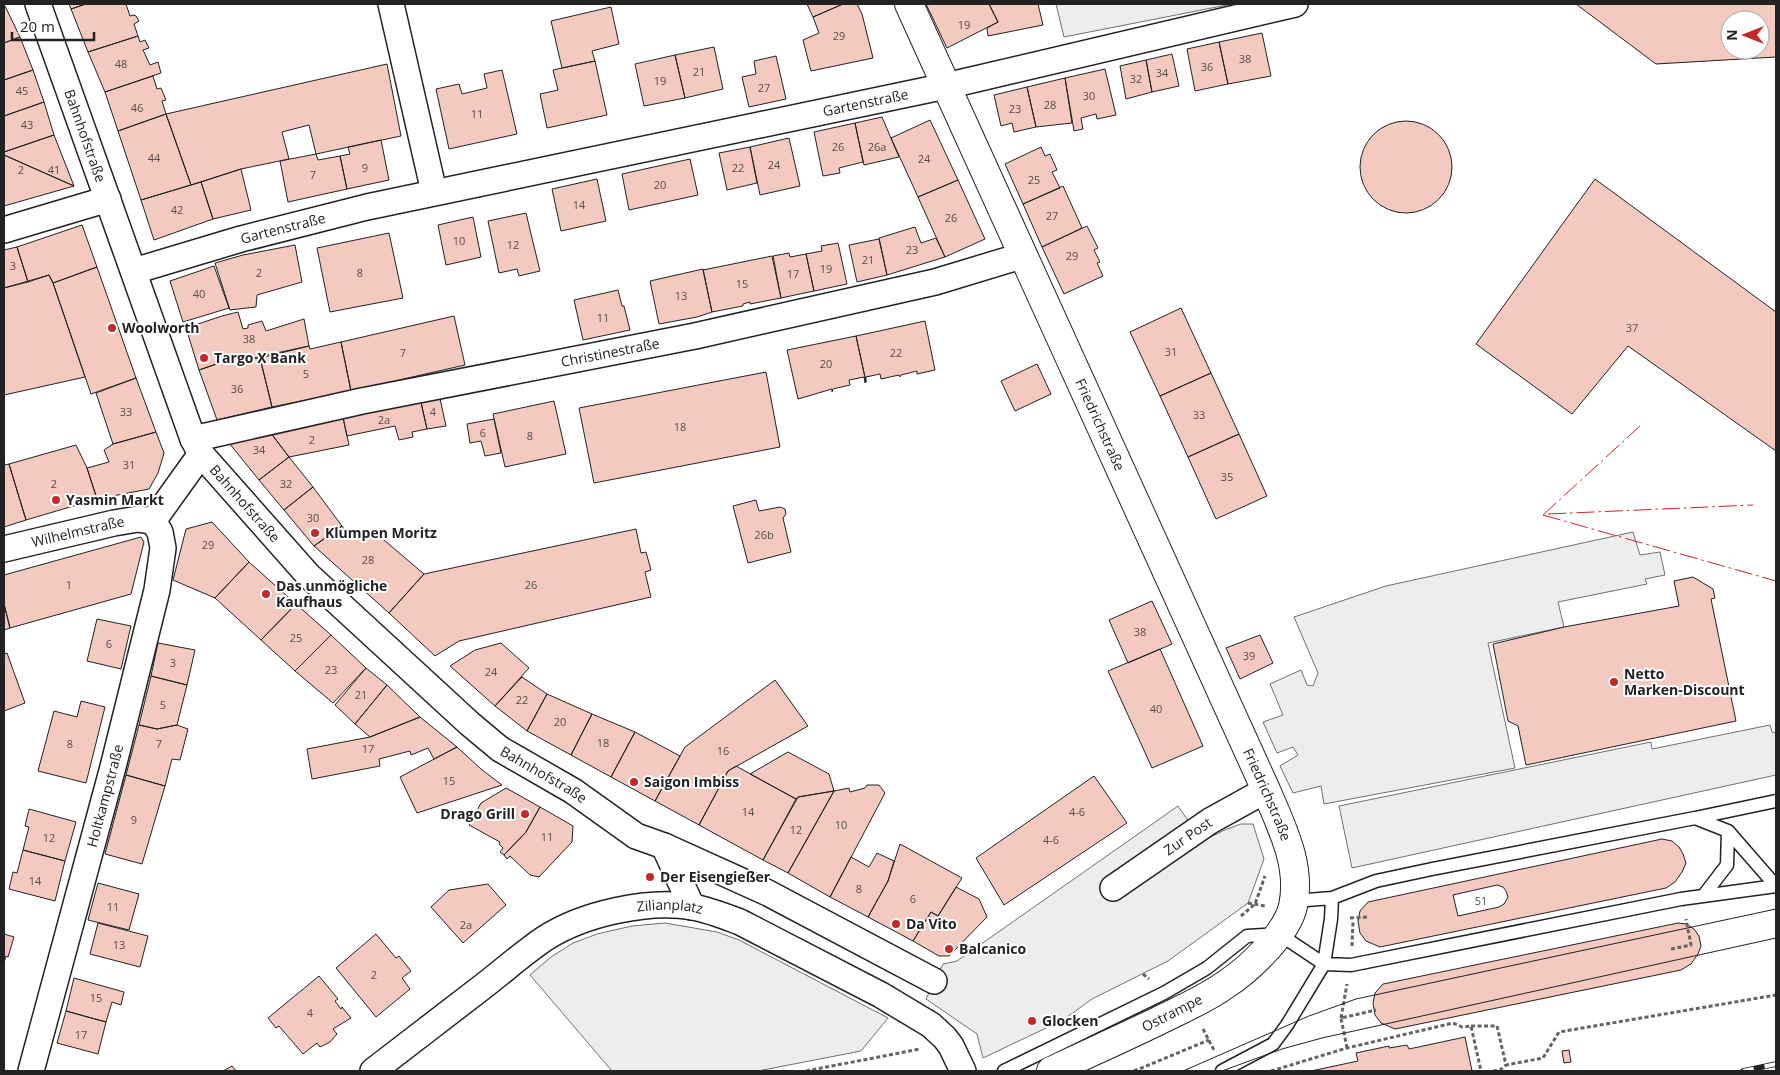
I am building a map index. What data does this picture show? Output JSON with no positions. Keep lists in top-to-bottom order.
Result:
{
  "streets": {
    "main road": ["Friedrichstraße", "Ostrampe"],
    "street": [
      "Gartenstraße",
      "Bahnhofstraße",
      "Christinestraße",
      "Wilhelmstraße",
      "Holtkampstraße",
      "Zur Post",
      "Zilianplatz"
    ]
  },
  "crossings": [
    ["Gartenstraße", "Bahnhofstraße"],
    ["Gartenstraße", "Friedrichstraße"],
    ["Bahnhofstraße", "Christinestraße"],
    ["Christinestraße", "Friedrichstraße"],
    ["Friedrichstraße", "Zur Post"],
    ["Friedrichstraße", "Ostrampe"],
    ["Wilhelmstraße", "Holtkampstraße"]
  ],
  "places": [
    "Woolworth",
    "Targo X Bank",
    "Yasmin Markt",
    "Klumpen Moritz",
    "Das unmögliche Kaufhaus",
    "Netto Marken-Discount",
    "Saigon Imbiss",
    "Drago Grill",
    "Der Eisengießer",
    "Da Vito",
    "Balcanico",
    "Glocken"
  ],
  "house_numbers": [
    "19",
    "29",
    "38",
    "48",
    "36",
    "21",
    "34",
    "32",
    "19",
    "27",
    "45",
    "30",
    "28",
    "46",
    "23",
    "11",
    "43",
    "26",
    "26a",
    "44",
    "24",
    "24",
    "9",
    "22",
    "2",
    "41",
    "7",
    "25",
    "20",
    "14",
    "42",
    "27",
    "26",
    "10",
    "12",
    "23",
    "29",
    "21",
    "3",
    "19",
    "2",
    "8",
    "17",
    "15",
    "40",
    "13",
    "11",
    "37",
    "38",
    "31",
    "7",
    "22",
    "20",
    "5",
    "36",
    "33",
    "4",
    "33",
    "2a",
    "18",
    "6",
    "8",
    "2",
    "34",
    "31",
    "35",
    "2",
    "32",
    "30",
    "26b",
    "29",
    "28",
    "1",
    "26",
    "38",
    "25",
    "6",
    "39",
    "3",
    "23",
    "24",
    "21",
    "22",
    "5",
    "40",
    "20",
    "18",
    "8",
    "7",
    "17",
    "16",
    "15",
    "14",
    "4-6",
    "9",
    "10",
    "12",
    "11",
    "12",
    "4-6",
    "14",
    "8",
    "6",
    "51",
    "11",
    "2a",
    "13",
    "2",
    "15",
    "4",
    "17"
  ],
  "scale_bar": "20 m",
  "north": "left"
}
